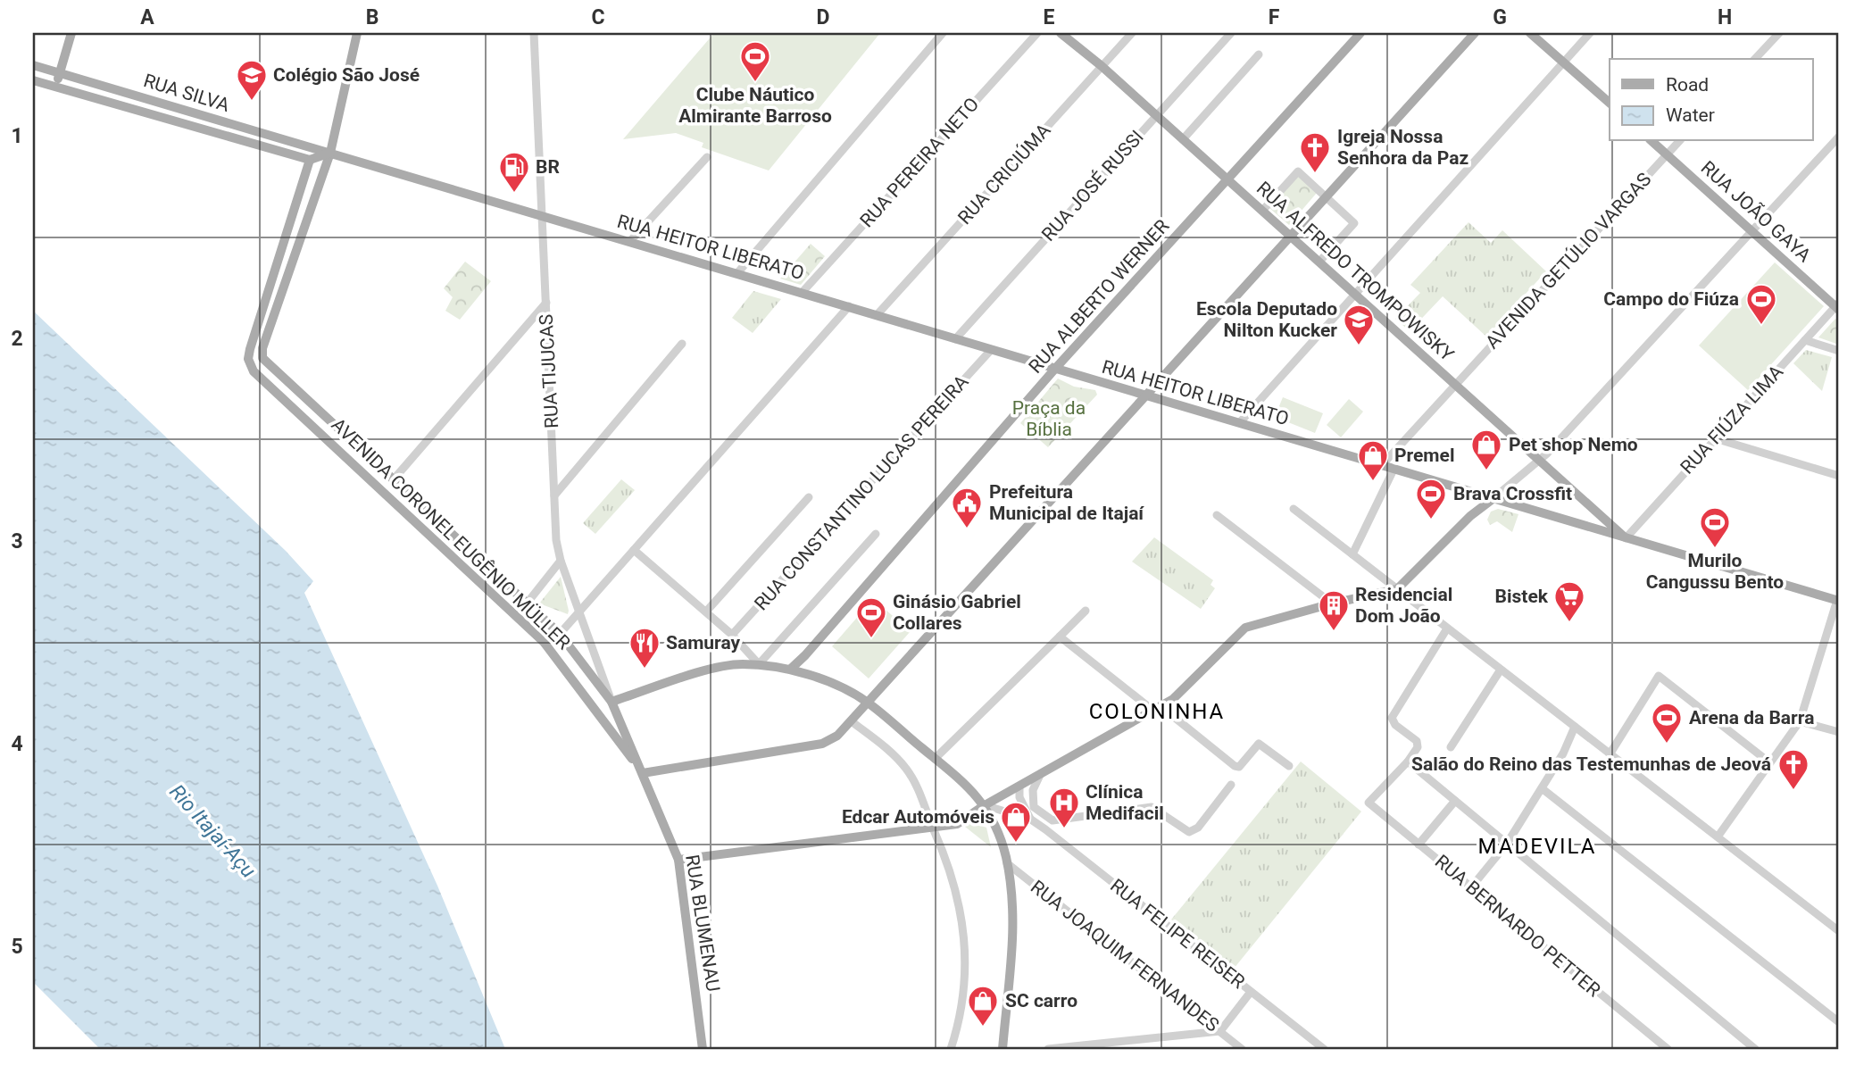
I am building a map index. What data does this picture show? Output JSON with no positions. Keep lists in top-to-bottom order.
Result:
{
  "streets": {
    "main road": [
      "RUA SILVA",
      "RUA JOÃO GAYA",
      "RUA HEITOR LIBERATO",
      "RUA ALFREDO TROMPOWISKY",
      "RUA ALBERTO WERNER",
      "AVENIDA CORONEL EUGÊNIO MÜLLER",
      "RUA BLUMENAU"
    ],
    "street": [
      "RUA PEREIRA NETO",
      "RUA CRICIÚMA",
      "RUA JOSÉ RUSSI",
      "AVENIDA GETÚLIO VARGAS",
      "RUA TIJUCAS",
      "RUA FIÚZA LIMA",
      "RUA CONSTANTINO LUCAS PEREIRA",
      "RUA BERNARDO PETTER",
      "RUA FELIPE REISER",
      "RUA JOAQUIM FERNANDES"
    ]
  },
  "crossings": [
    ["RUA SILVA", "RUA HEITOR LIBERATO"],
    ["RUA SILVA", "RUA TIJUCAS"],
    ["RUA SILVA", "AVENIDA CORONEL EUGÊNIO MÜLLER"],
    ["RUA PEREIRA NETO", "RUA HEITOR LIBERATO"],
    ["RUA CRICIÚMA", "RUA HEITOR LIBERATO"],
    ["RUA CRICIÚMA", "RUA ALFREDO TROMPOWISKY"],
    ["RUA JOSÉ RUSSI", "RUA HEITOR LIBERATO"],
    ["RUA JOSÉ RUSSI", "RUA ALFREDO TROMPOWISKY"],
    ["RUA JOÃO GAYA", "AVENIDA GETÚLIO VARGAS"],
    ["RUA JOÃO GAYA", "RUA FIÚZA LIMA"],
    ["RUA HEITOR LIBERATO", "AVENIDA GETÚLIO VARGAS"],
    ["RUA HEITOR LIBERATO", "RUA ALFREDO TROMPOWISKY"],
    ["RUA HEITOR LIBERATO", "RUA ALBERTO WERNER"],
    ["RUA HEITOR LIBERATO", "RUA TIJUCAS"],
    ["RUA HEITOR LIBERATO", "RUA FIÚZA LIMA"],
    ["RUA HEITOR LIBERATO", "RUA CONSTANTINO LUCAS PEREIRA"],
    ["AVENIDA GETÚLIO VARGAS", "RUA ALFREDO TROMPOWISKY"],
    ["RUA ALFREDO TROMPOWISKY", "RUA ALBERTO WERNER"],
    ["RUA ALFREDO TROMPOWISKY", "RUA FIÚZA LIMA"],
    ["RUA TIJUCAS", "AVENIDA CORONEL EUGÊNIO MÜLLER"],
    ["RUA TIJUCAS", "RUA BLUMENAU"],
    ["AVENIDA CORONEL EUGÊNIO MÜLLER", "RUA BLUMENAU"]
  ],
  "districts": ["COLONINHA", "MADEVILA"],
  "water": ["Rio Itajaí-Açu"],
  "parks": ["Praça da Bíblia"],
  "places": {
    "sports": [
      "Clube Náutico Almirante Barroso",
      "Campo do Fiúza",
      "Brava Crossfit",
      "Murilo Cangussu Bento",
      "Ginásio Gabriel Collares",
      "Arena da Barra"
    ],
    "school or university": ["Colégio São José", "Escola Deputado Nilton Kucker"],
    "church": ["Igreja Nossa Senhora da Paz", "Salão do Reino das Testemunhas de Jeová"],
    "fuel station": ["BR"],
    "shop": [
      "Pet shop Nemo",
      "Premel",
      "Edcar Automóveis",
      "SC carro"
    ],
    "public building": ["Prefeitura Municipal de Itajaí"],
    "supermarket": ["Bistek"],
    "building": ["Residencial Dom João"],
    "restaurant": ["Samuray"],
    "hospital": ["Clínica Medifacil"]
  },
  "legend": ["Road", "Water"],
  "grid": {
    "columns": [
      "A",
      "B",
      "C",
      "D",
      "E",
      "F",
      "G",
      "H"
    ],
    "rows": [
      "1",
      "2",
      "3",
      "4",
      "5"
    ]
  }
}
